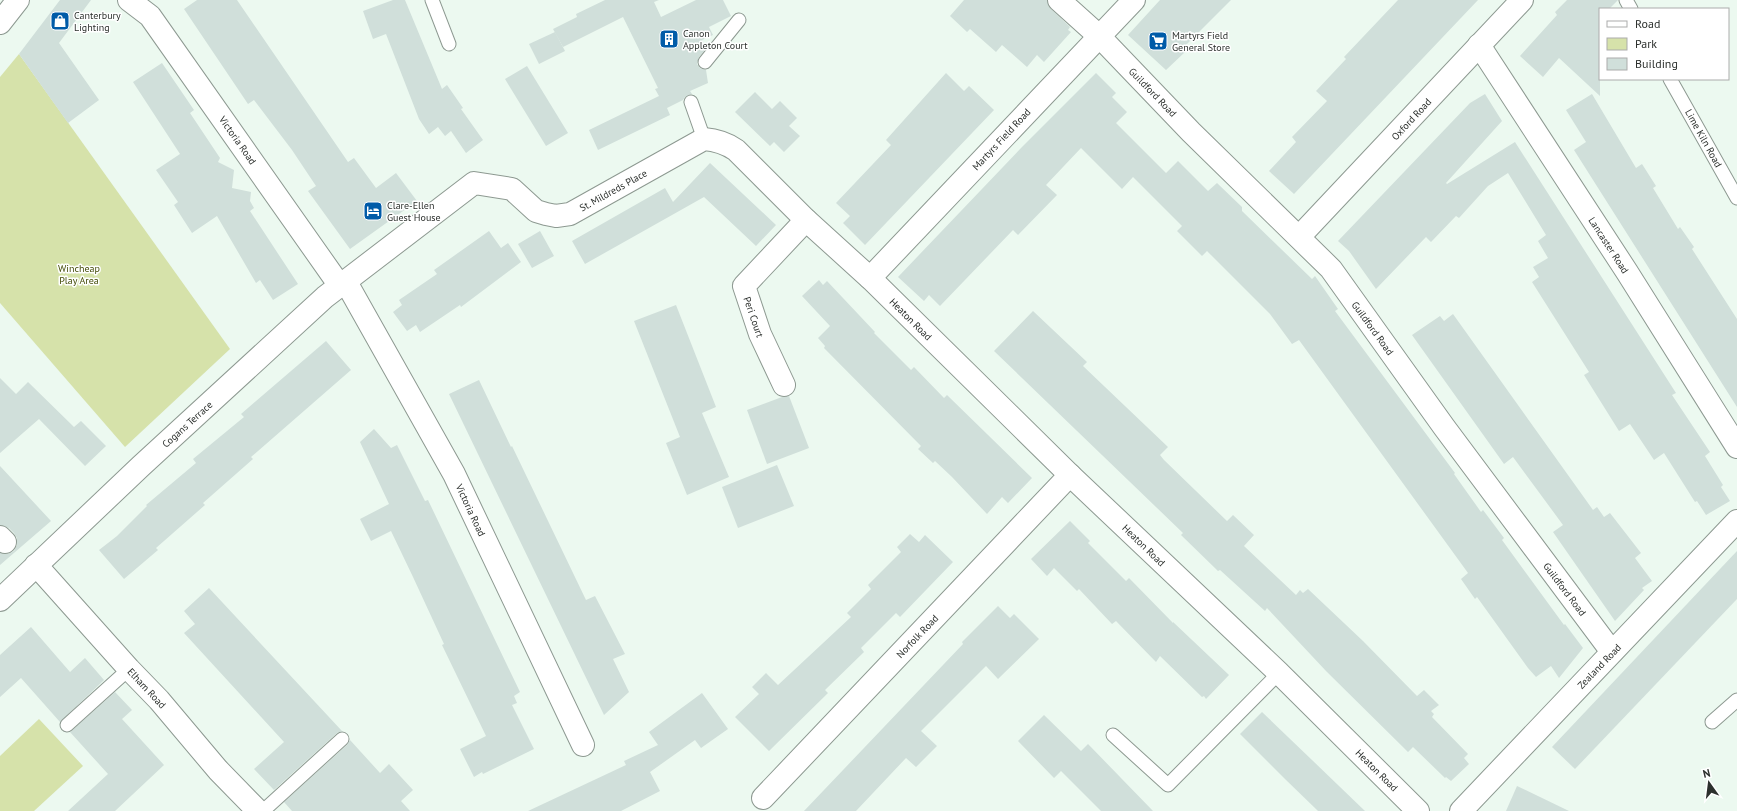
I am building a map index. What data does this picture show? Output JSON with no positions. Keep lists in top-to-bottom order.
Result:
{
  "streets": {
    "main road": [
      "Guildford Road",
      "Oxford Road",
      "Martyrs Field Road",
      "Victoria Road",
      "St. Mildreds Place",
      "Lancaster Road",
      "Peri Court",
      "Heaton Road",
      "Cogans Terrace",
      "Norfolk Road",
      "Zealand Road",
      "Elham Road"
    ],
    "lane": ["Lime Kiln Road"]
  },
  "crossings": [
    ["Guildford Road", "Oxford Road"],
    ["Guildford Road", "Martyrs Field Road"],
    ["Guildford Road", "Zealand Road"],
    ["Oxford Road", "Lancaster Road"],
    ["Martyrs Field Road", "Heaton Road"],
    ["Victoria Road", "St. Mildreds Place"],
    ["Victoria Road", "Cogans Terrace"],
    ["St. Mildreds Place", "Cogans Terrace"],
    ["Heaton Road", "Norfolk Road"],
    ["Cogans Terrace", "Elham Road"]
  ],
  "parks": ["Wincheap Play Area"],
  "places": {
    "shop": ["Canterbury Lighting"],
    "building": ["Canon Appleton Court"],
    "supermarket": ["Martyrs Field General Store"],
    "hotel": ["Clare-Ellen Guest House"]
  },
  "legend": ["Road", "Park", "Building"],
  "north": "top"
}
